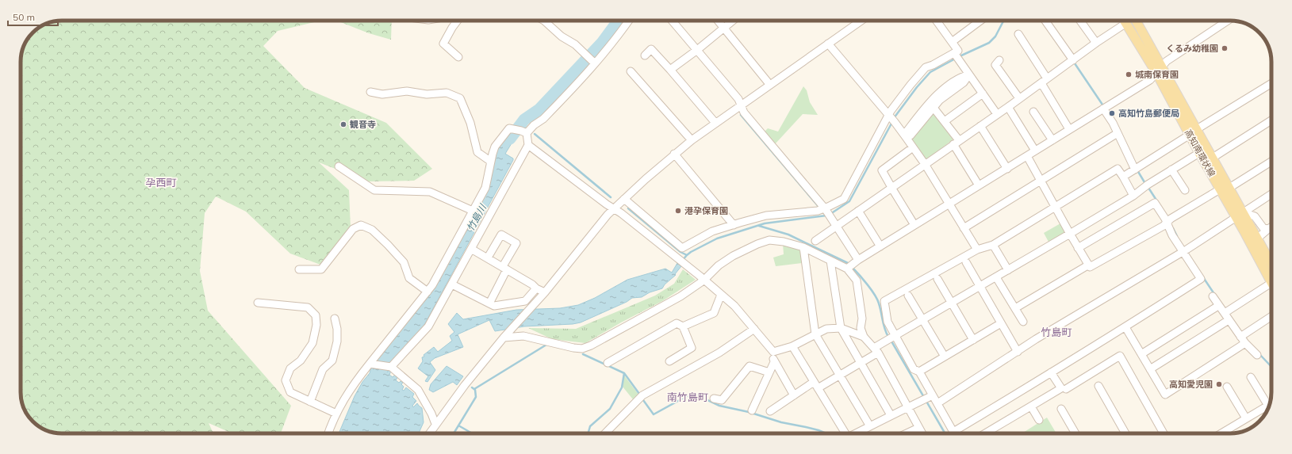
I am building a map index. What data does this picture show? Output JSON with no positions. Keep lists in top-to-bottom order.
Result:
{
  "streets": {
    "main road": ["高知南環状線"]
  },
  "districts": ["孕西町", "竹島町", "南竹島町"],
  "water": ["竹島川"],
  "places": [
    "くるみ幼稚園",
    "城南保育園",
    "高知竹島郵便局",
    "観音寺",
    "港孕保育園",
    "高知愛児園"
  ],
  "scale_bar": "50 m"
}
